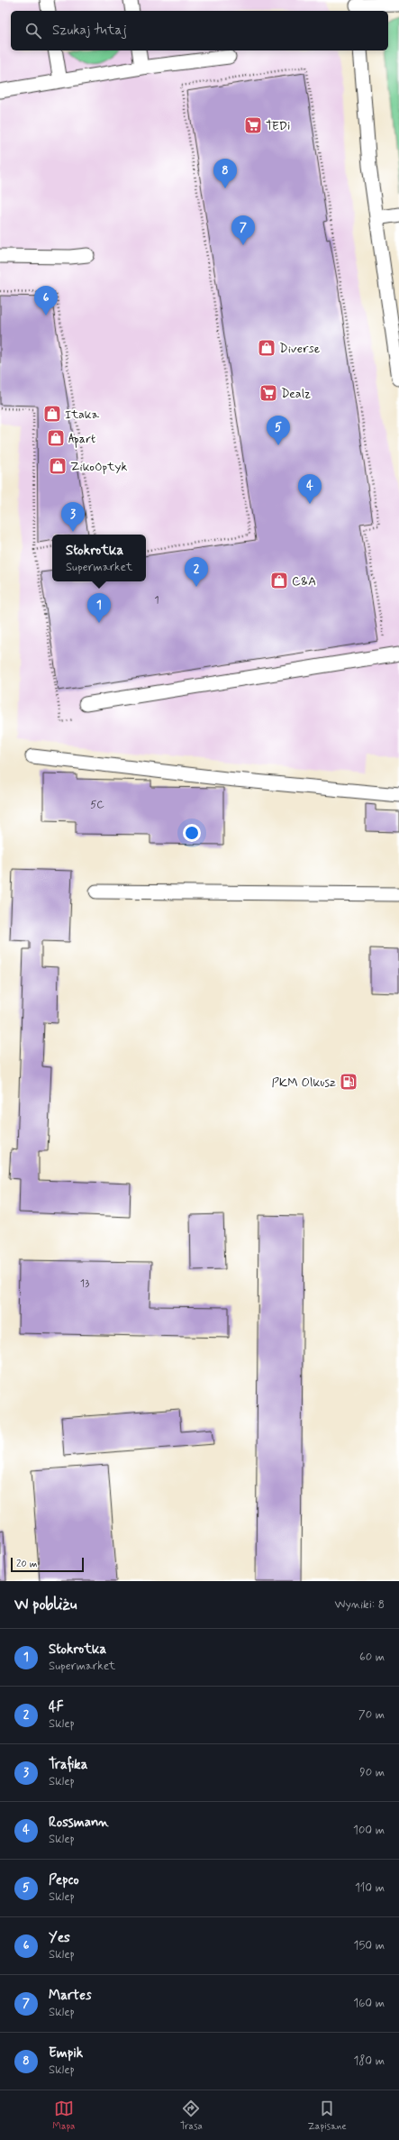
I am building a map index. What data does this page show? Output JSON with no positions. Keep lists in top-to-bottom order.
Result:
{
  "places": {
    "supermarket": ["TEDi", "Dealz"],
    "shop": [
      "Diverse",
      "Itaka",
      "Apart",
      "ZikoOptyk",
      "C&A"
    ],
    "fuel station": ["PKM Olkusz"]
  },
  "house_numbers": ["1", "5C", "13"],
  "scale_bar": "20 m",
  "page": {
    "search": "Szukaj tutaj",
    "pins": [
      "8",
      "7",
      "6",
      "5",
      "4",
      "3",
      "2",
      "1"
    ],
    "popup": ["Stokrotka", "Supermarket"],
    "scale": "20 m",
    "heading": ["W pobliżu", "Wyniki: 8"],
    "list": [
      {
        "mark": "1",
        "name": "Stokrotka",
        "note": "Supermarket",
        "value": "60 m"
      },
      {
        "mark": "2",
        "name": "4F",
        "note": "Sklep",
        "value": "70 m"
      },
      {
        "mark": "3",
        "name": "Trafika",
        "note": "Sklep",
        "value": "90 m"
      },
      {
        "mark": "4",
        "name": "Rossmann",
        "note": "Sklep",
        "value": "100 m"
      },
      {
        "mark": "5",
        "name": "Pepco",
        "note": "Sklep",
        "value": "110 m"
      },
      {
        "mark": "6",
        "name": "Yes",
        "note": "Sklep",
        "value": "150 m"
      },
      {
        "mark": "7",
        "name": "Martes",
        "note": "Sklep",
        "value": "160 m"
      },
      {
        "mark": "8",
        "name": "Empik",
        "note": "Sklep",
        "value": "180 m"
      }
    ],
    "nav": ["Mapa", "Trasa", "Zapisane"]
  }
}
